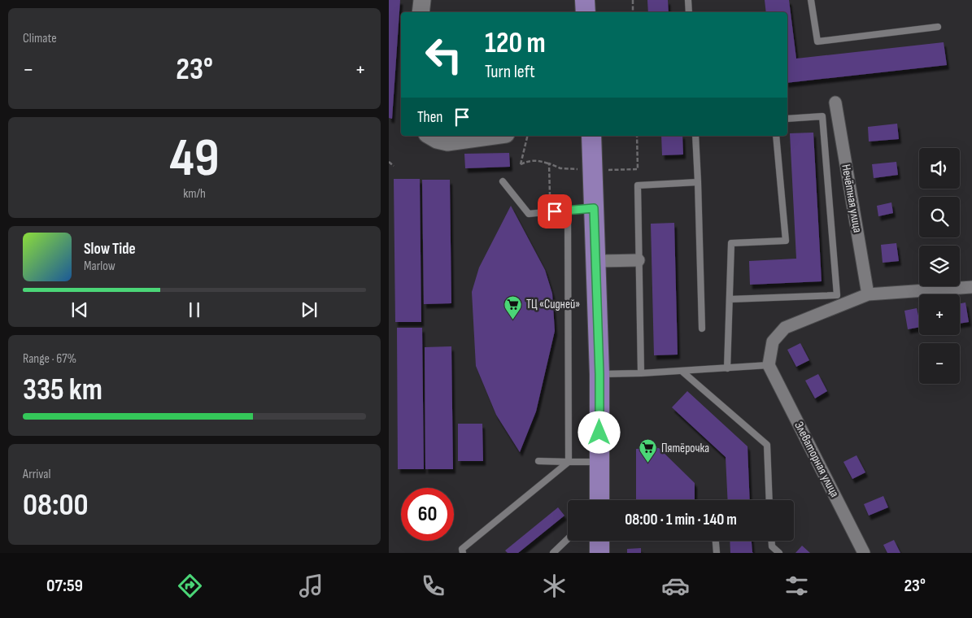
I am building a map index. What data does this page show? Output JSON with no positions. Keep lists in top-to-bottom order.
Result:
{
  "streets": {
    "street": ["Нечётная улица", "Элеваторная улица"]
  },
  "places": {
    "supermarket": ["ТЦ «Сидней»", "Пятёрочка"]
  },
  "page": {
    "tile": [
      "Climate",
      ["49", "km/h"],
      ["Range · 67%", "335 km"],
      ["Arrival", "08:00"]
    ],
    "turn": ["120 m", "Turn left"],
    "heat": ["−", "23°", "+"],
    "then": "Then",
    "map_buttons": ["+", "−"],
    "song": ["Slow Tide", "Marlow"],
    "limit": "60",
    "trip": "08:00 · 1 min · 140 m",
    "tabs": ["07:59", "23°"]
  }
}
